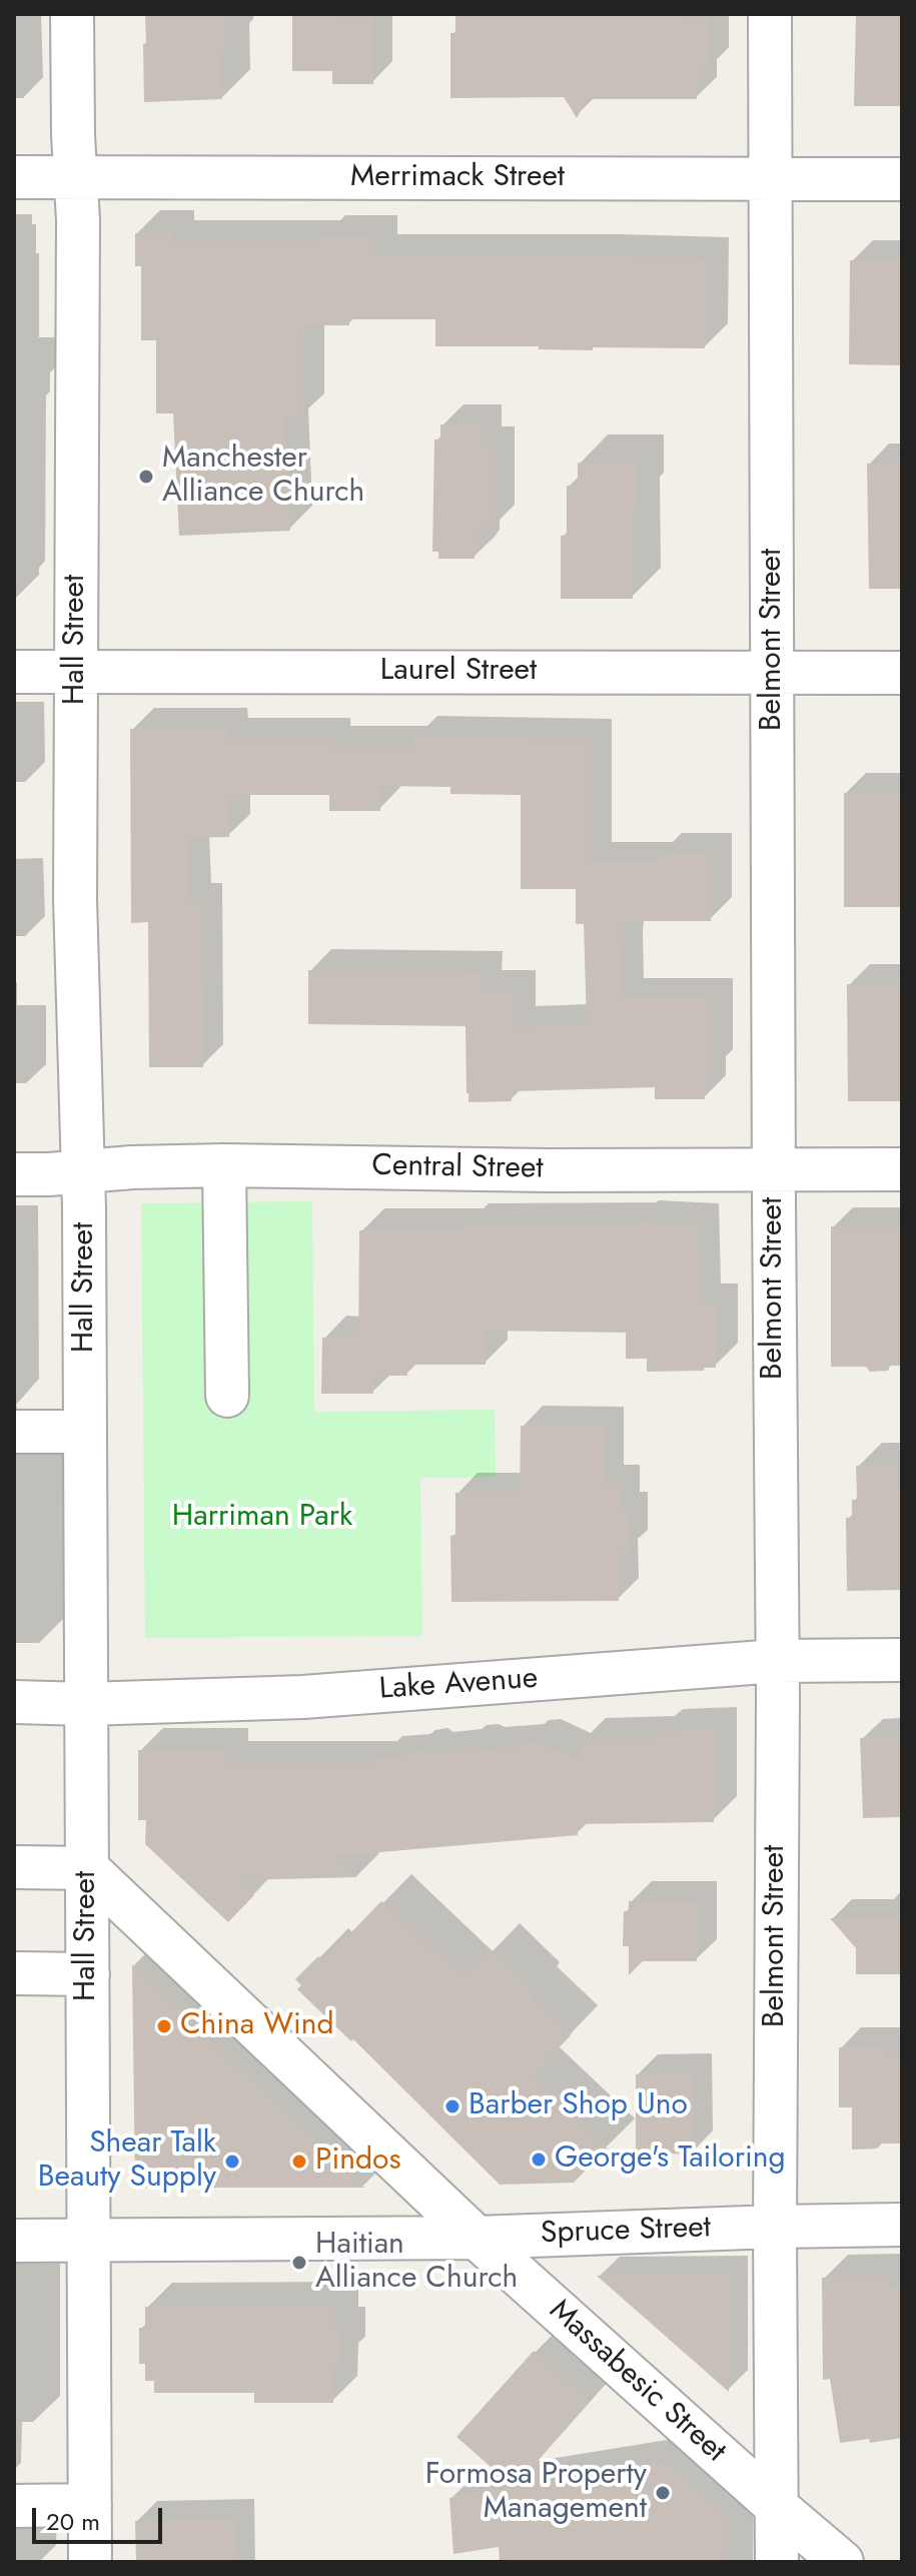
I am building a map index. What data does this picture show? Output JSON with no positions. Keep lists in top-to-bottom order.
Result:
{
  "streets": {
    "street": [
      "Merrimack Street",
      "Hall Street",
      "Belmont Street",
      "Laurel Street",
      "Central Street",
      "Lake Avenue",
      "Spruce Street",
      "Massabesic Street"
    ]
  },
  "crossings": [
    ["Merrimack Street", "Hall Street"],
    ["Merrimack Street", "Belmont Street"],
    ["Hall Street", "Laurel Street"],
    ["Hall Street", "Central Street"],
    ["Hall Street", "Lake Avenue"],
    ["Hall Street", "Spruce Street"],
    ["Hall Street", "Massabesic Street"],
    ["Belmont Street", "Laurel Street"],
    ["Belmont Street", "Central Street"],
    ["Belmont Street", "Lake Avenue"],
    ["Belmont Street", "Spruce Street"],
    ["Belmont Street", "Massabesic Street"],
    ["Spruce Street", "Massabesic Street"]
  ],
  "parks": ["Harriman Park"],
  "places": [
    "Manchester Alliance Church",
    "China Wind",
    "Barber Shop Uno",
    "George's Tailoring",
    "Shear Talk Beauty Supply",
    "Pindos",
    "Haitian Alliance Church",
    "Formosa Property Management"
  ],
  "scale_bar": "20 m"
}
